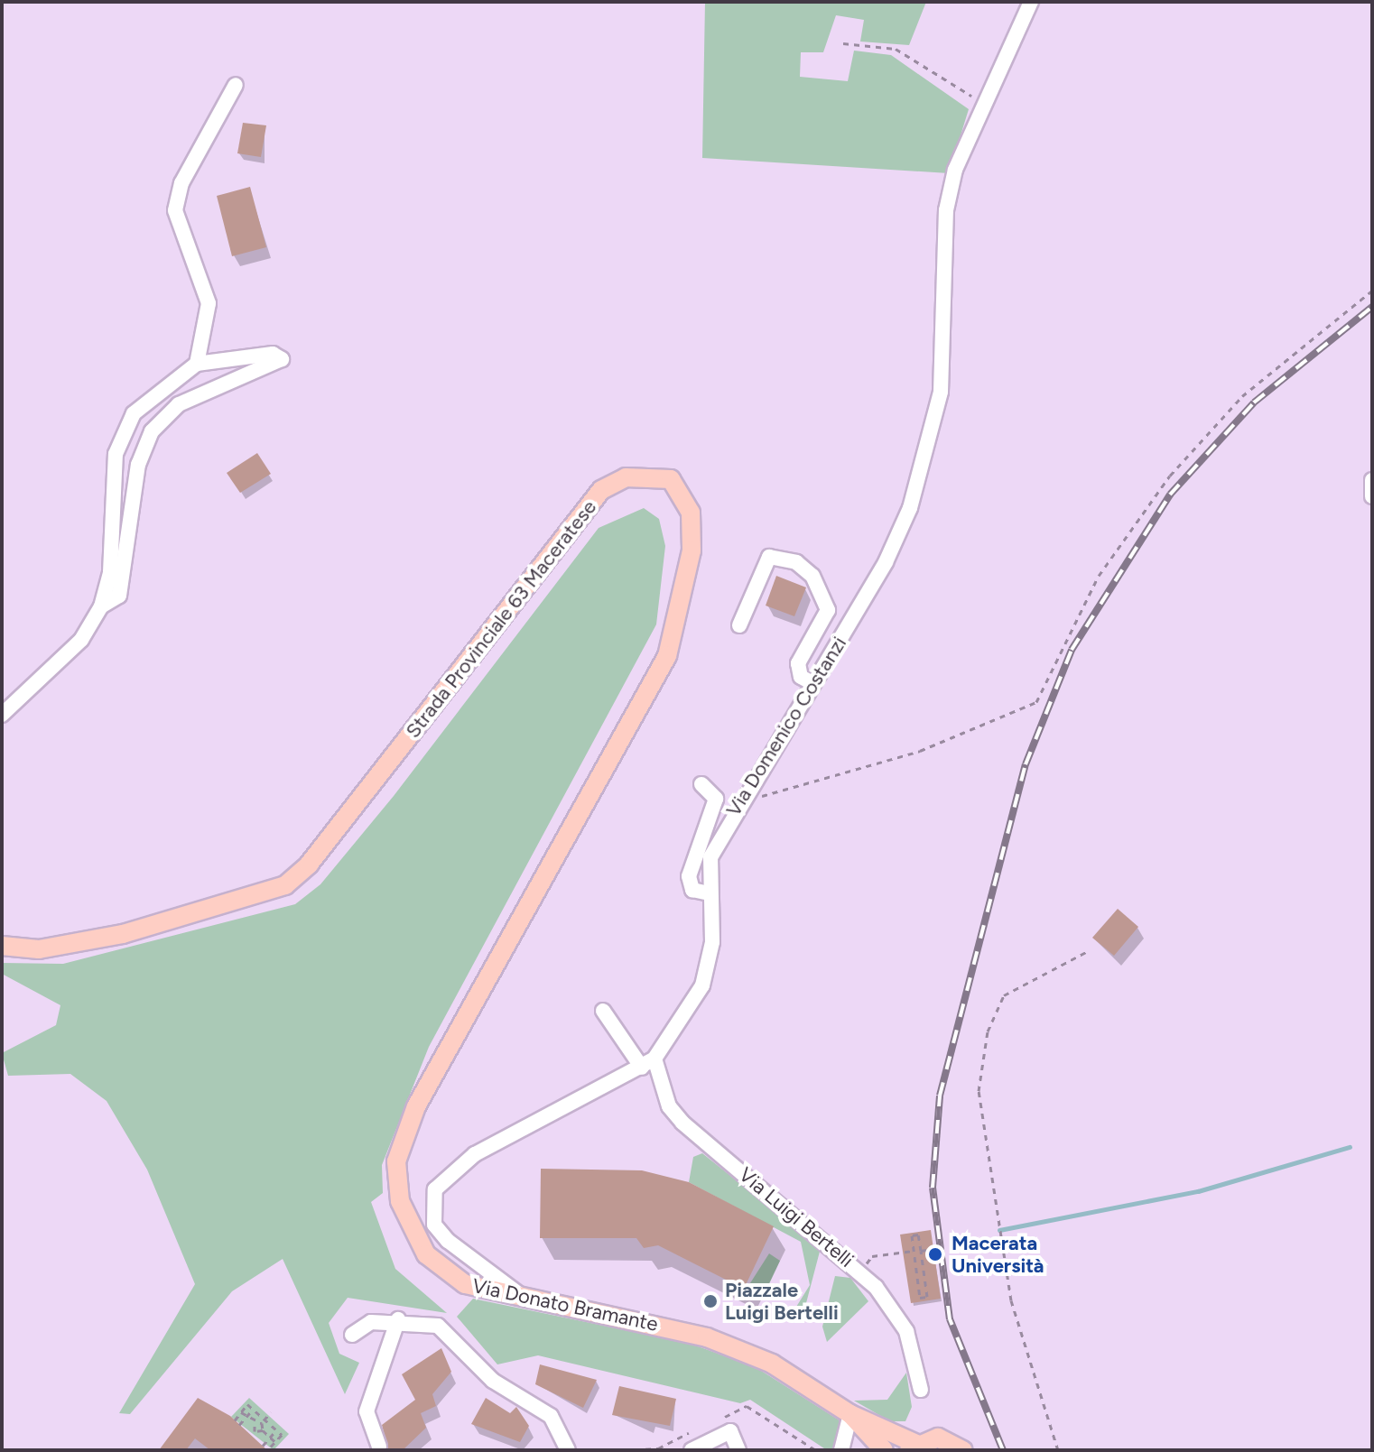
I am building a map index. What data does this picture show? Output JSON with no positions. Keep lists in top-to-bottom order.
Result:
{
  "streets": {
    "main road": ["Strada Provinciale 63 Maceratese", "Via Donato Bramante"],
    "street": ["Via Domenico Costanzi", "Via Luigi Bertelli"]
  },
  "crossings": [
    ["Strada Provinciale 63 Maceratese", "Via Donato Bramante"],
    ["Via Domenico Costanzi", "Via Luigi Bertelli"]
  ],
  "places": ["Macerata Università", "Piazzale Luigi Bertelli"]
}
